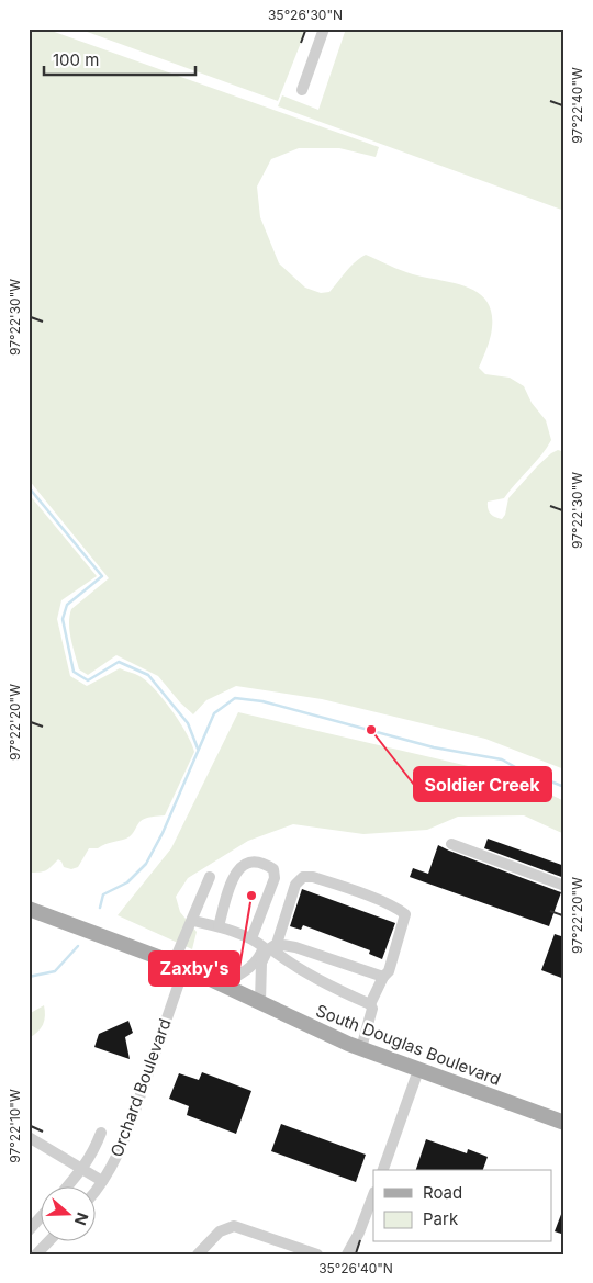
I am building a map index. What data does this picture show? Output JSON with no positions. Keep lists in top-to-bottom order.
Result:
{
  "streets": {
    "main road": ["South Douglas Boulevard"],
    "street": ["Orchard Boulevard"]
  },
  "crossings": [
    ["South Douglas Boulevard", "Orchard Boulevard"]
  ],
  "places": ["Soldier Creek", "Zaxby's"],
  "legend": ["Road", "Park"],
  "scale_bar": "100 m",
  "north": "right",
  "coordinates": [
    "35°26'30\"N",
    "97°22'40\"W",
    "97°22'30\"W",
    "97°22'20\"W",
    "97°22'10\"W",
    "35°26'40\"N"
  ]
}
